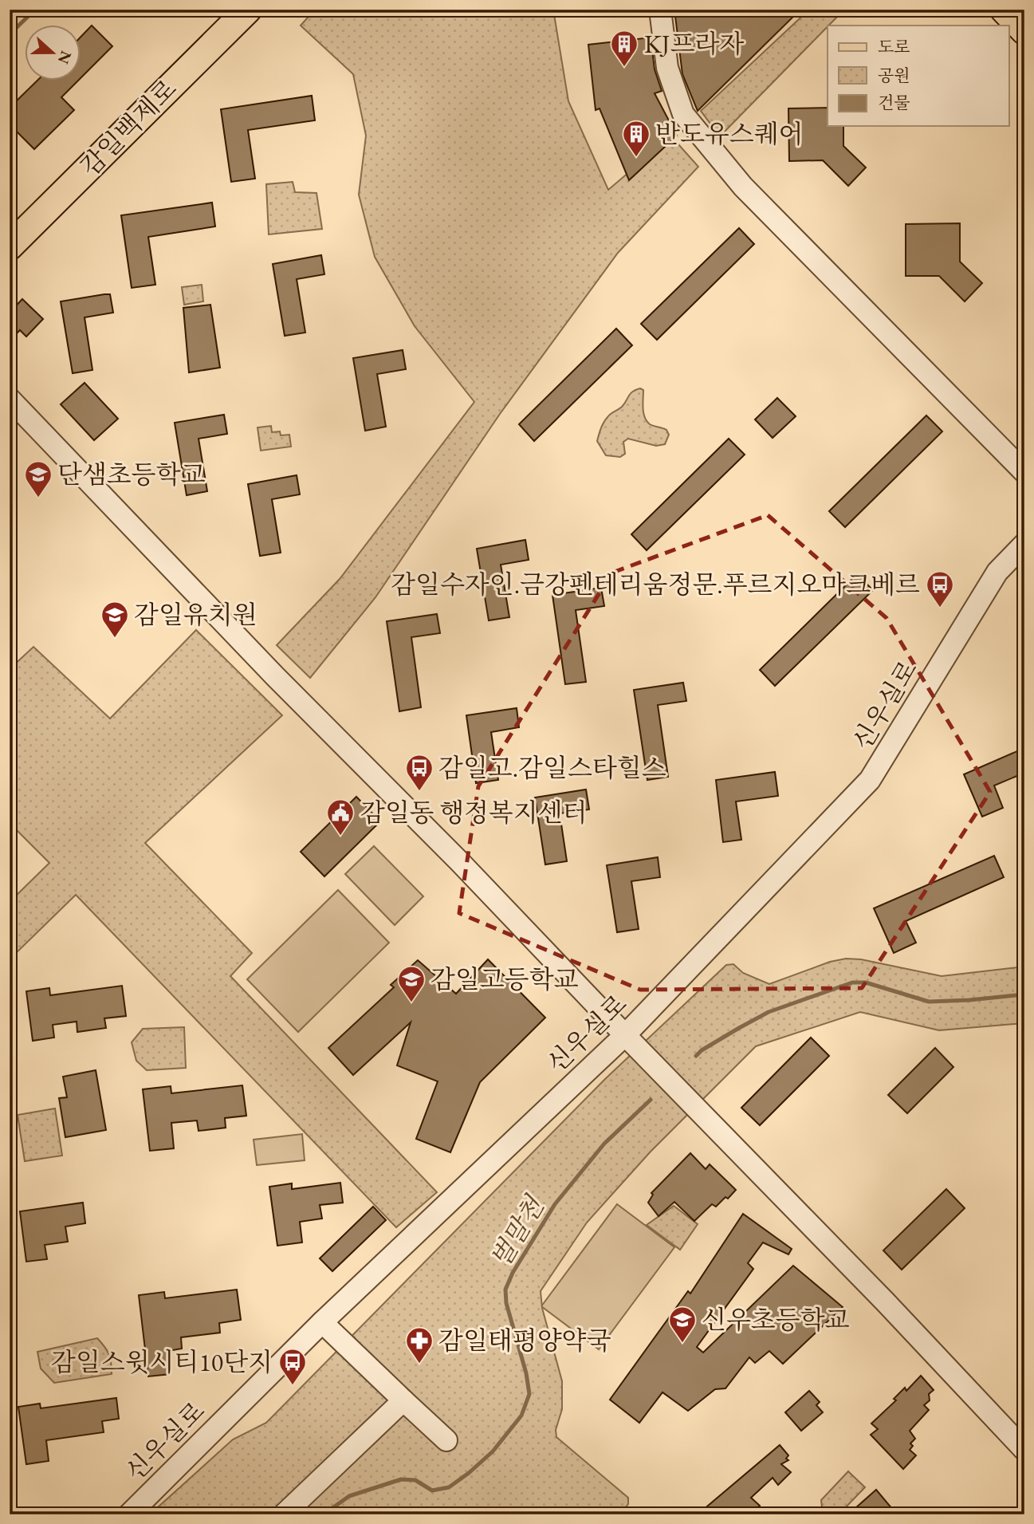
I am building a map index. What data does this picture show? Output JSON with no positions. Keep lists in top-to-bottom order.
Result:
{
  "streets": {
    "main road": ["감일백제로"],
    "street": ["신우실로"]
  },
  "water": ["벌말천"],
  "places": {
    "building": ["KJ프라자", "반도유스퀘어"],
    "school or university": [
      "단샘초등학교",
      "감일유치원",
      "감일고등학교",
      "신우초등학교"
    ],
    "bus stop": ["감일수자인.금강펜테리움정문.푸르지오마크베르", "감일고.감일스타힐스", "감일스윗시티10단지"],
    "public building": ["감일동 행정복지센터"],
    "pharmacy": ["감일태평양약국"]
  },
  "legend": ["도로", "공원", "건물"],
  "north": "right"
}
